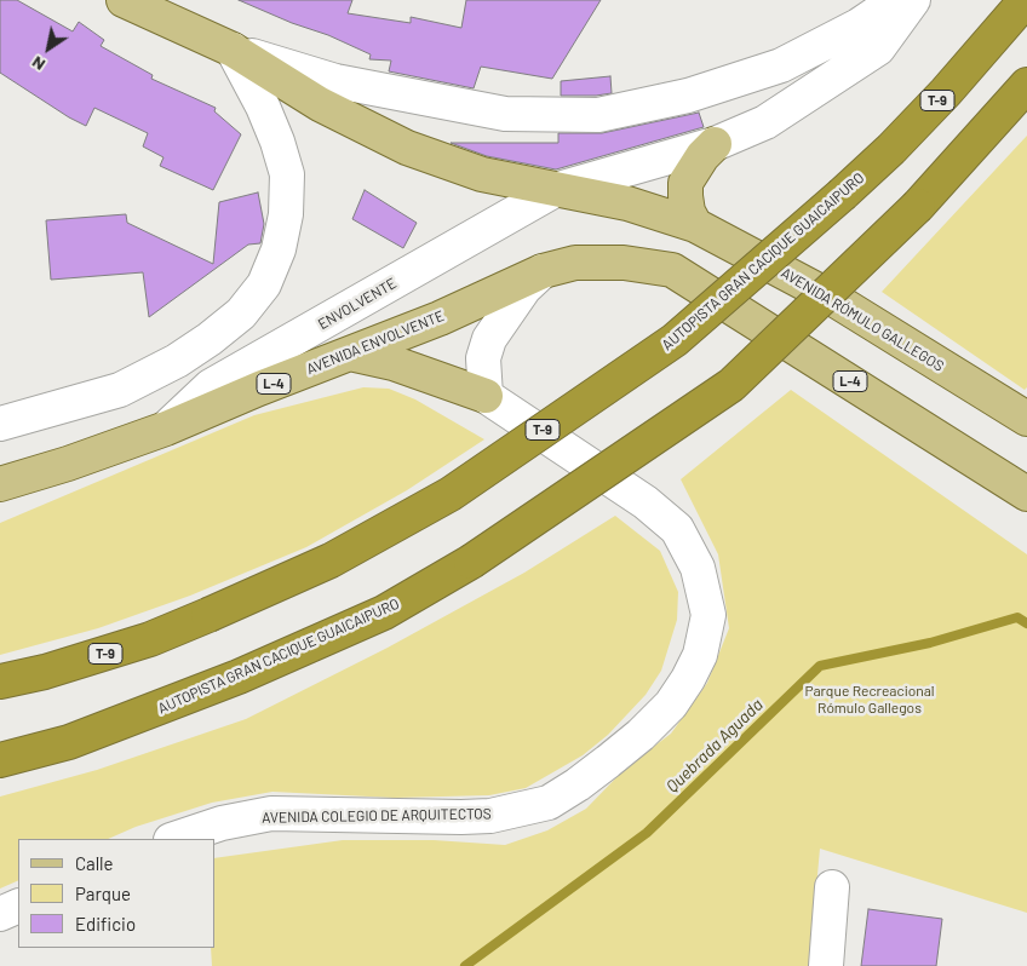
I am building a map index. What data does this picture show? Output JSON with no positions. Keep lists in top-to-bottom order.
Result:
{
  "streets": {
    "highway": ["T-9", "AUTOPISTA GRAN CACIQUE GUAICAIPURO"],
    "main road": ["AVENIDA RÓMULO GALLEGOS", "AVENIDA ENVOLVENTE", "L-4"],
    "street": ["ENVOLVENTE", "AVENIDA COLEGIO DE ARQUITECTOS"]
  },
  "crossings": [
    ["ENVOLVENTE", "AVENIDA RÓMULO GALLEGOS"],
    ["ENVOLVENTE", "AVENIDA ENVOLVENTE"],
    ["AVENIDA ENVOLVENTE", "L-4"]
  ],
  "water": ["Quebrada Aguada"],
  "parks": ["Parque Recreacional Rómulo Gallegos"],
  "legend": ["Calle", "Parque", "Edificio"],
  "north": "bottom left"
}
